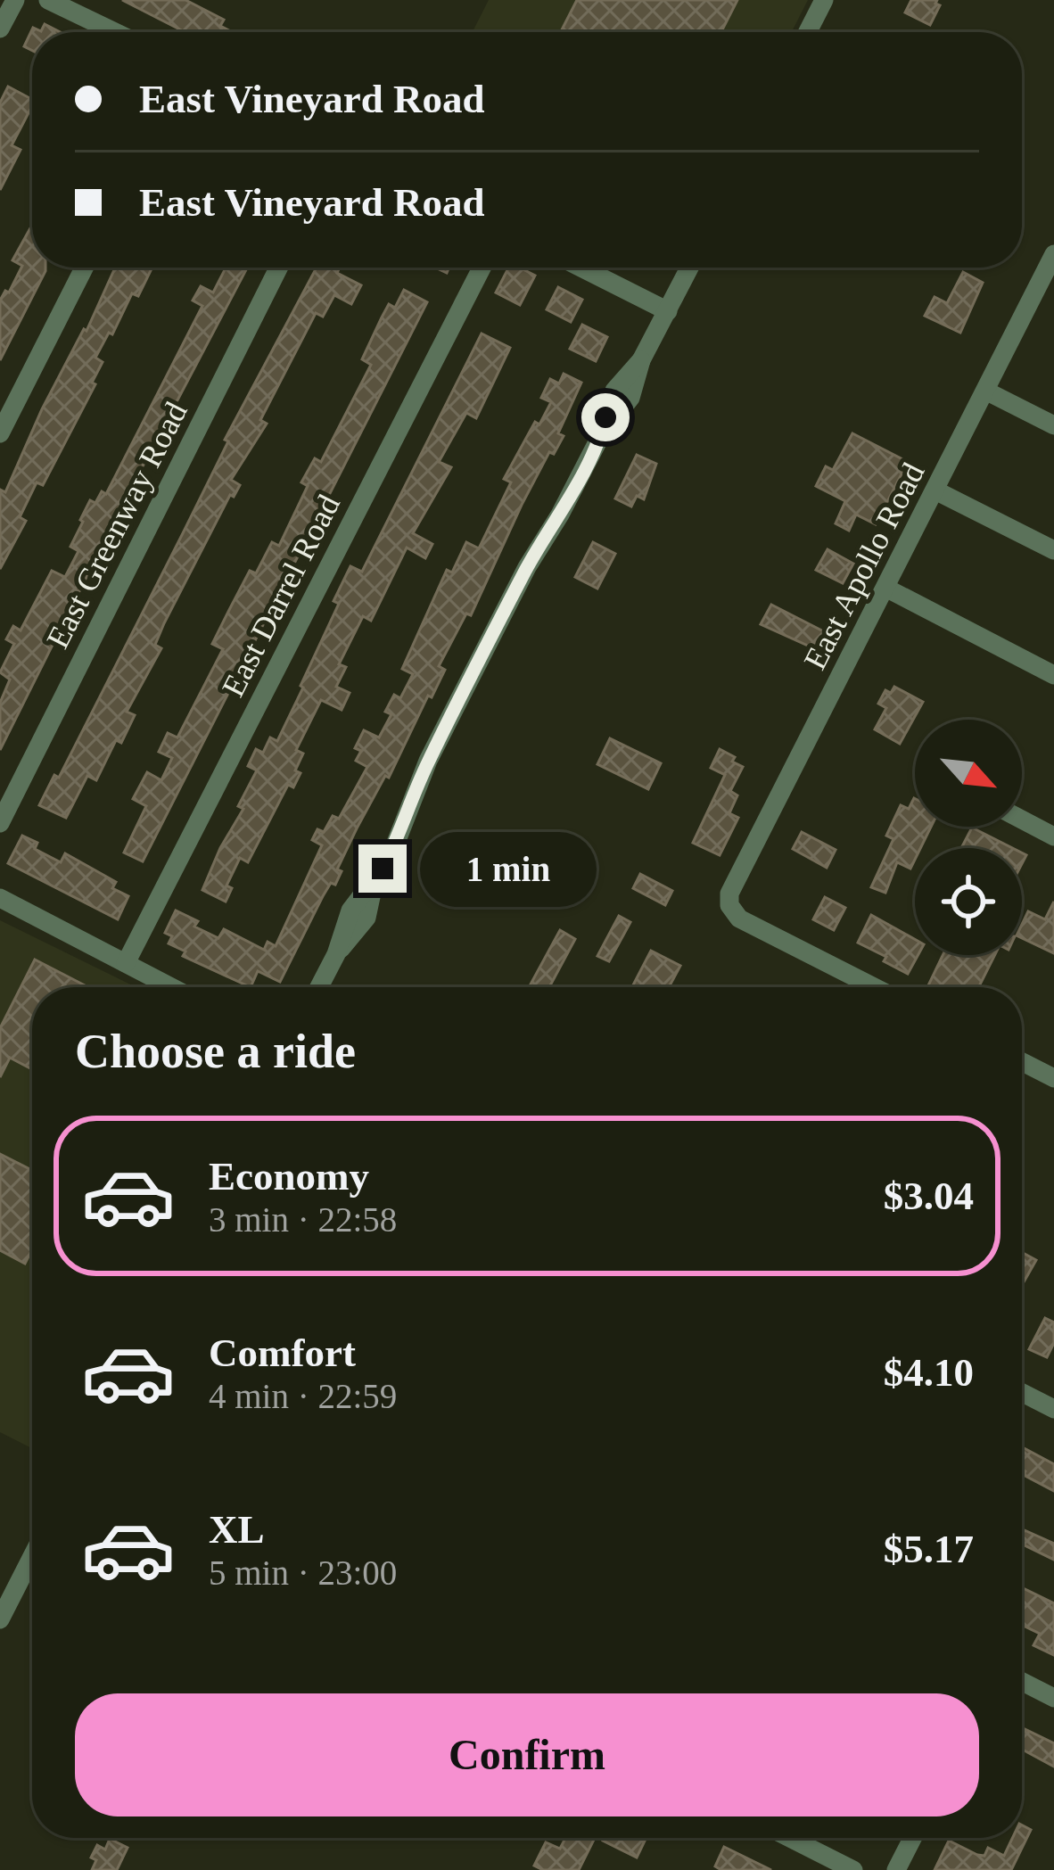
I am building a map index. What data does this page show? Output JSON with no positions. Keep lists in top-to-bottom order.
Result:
{
  "streets": {
    "street": ["East Greenway Road", "East Apollo Road", "East Darrel Road"]
  },
  "north": "bottom right",
  "page": {
    "banner": ["East Vineyard Road", "East Vineyard Road"],
    "bubble": "1 min",
    "heading": "Choose a ride",
    "list": [
      {
        "name": "Economy",
        "note": "3 min · 22:58",
        "value": "$3.04"
      },
      {
        "name": "Comfort",
        "note": "4 min · 22:59",
        "value": "$4.10"
      },
      {
        "name": "XL",
        "note": "5 min · 23:00",
        "value": "$5.17"
      }
    ],
    "buttons": "Confirm"
  }
}
